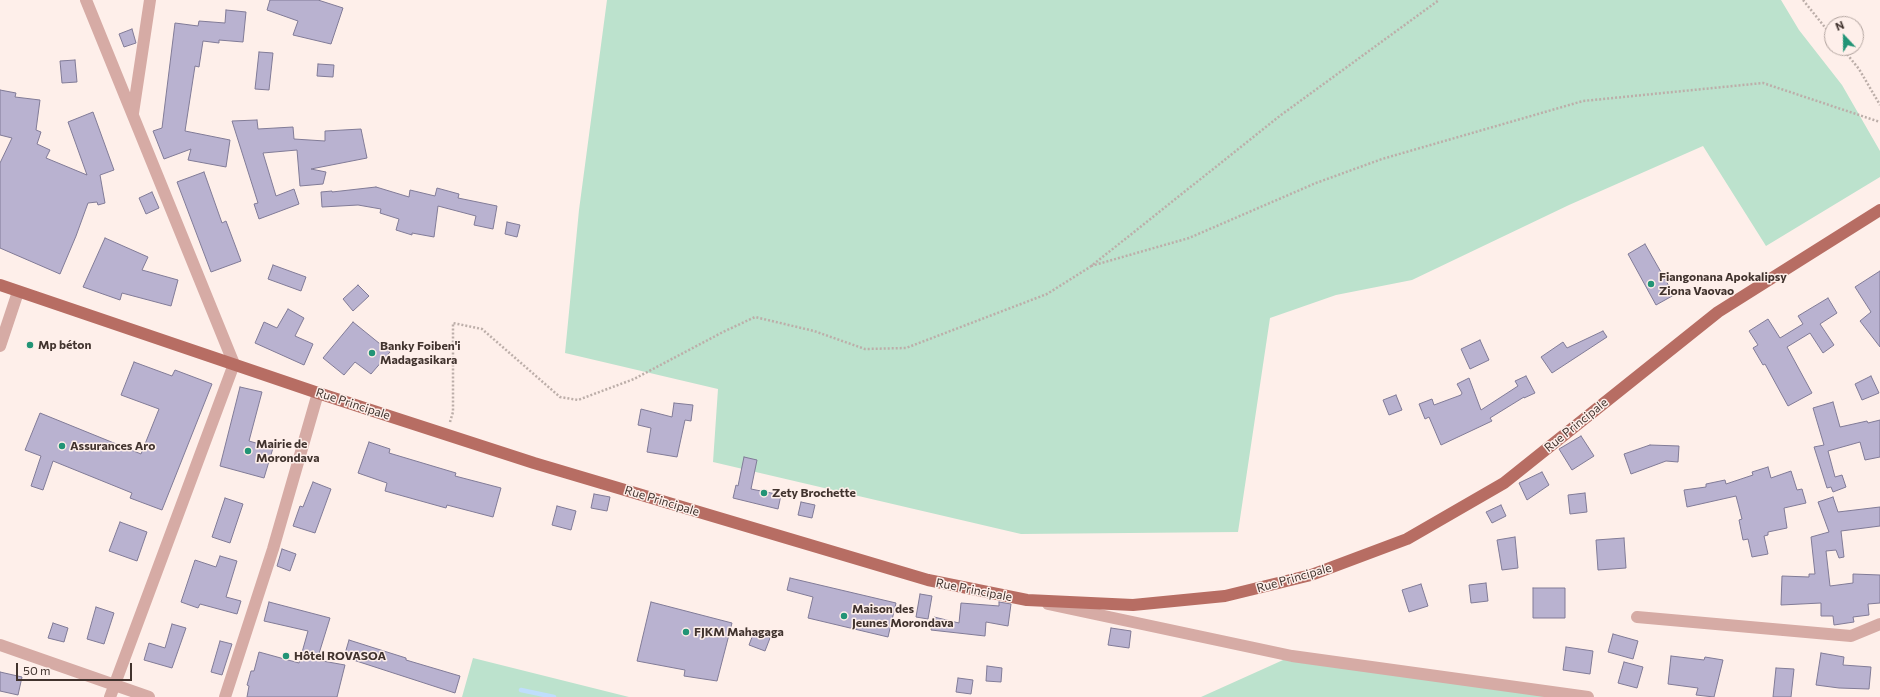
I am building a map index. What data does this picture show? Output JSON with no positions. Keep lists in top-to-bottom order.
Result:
{
  "streets": {
    "main road": ["Rue Principale"]
  },
  "places": [
    "Fiangonana Apokalipsy Ziona Vaovao",
    "Mp béton",
    "Banky Foiben'i Madagasikara",
    "Assurances Aro",
    "Mairie de Morondava",
    "Zety Brochette",
    "Maison des Jeunes Morondava",
    "FJKM Mahagaga",
    "Hôtel ROVASOA"
  ],
  "scale_bar": "50 m",
  "north": "top"
}
